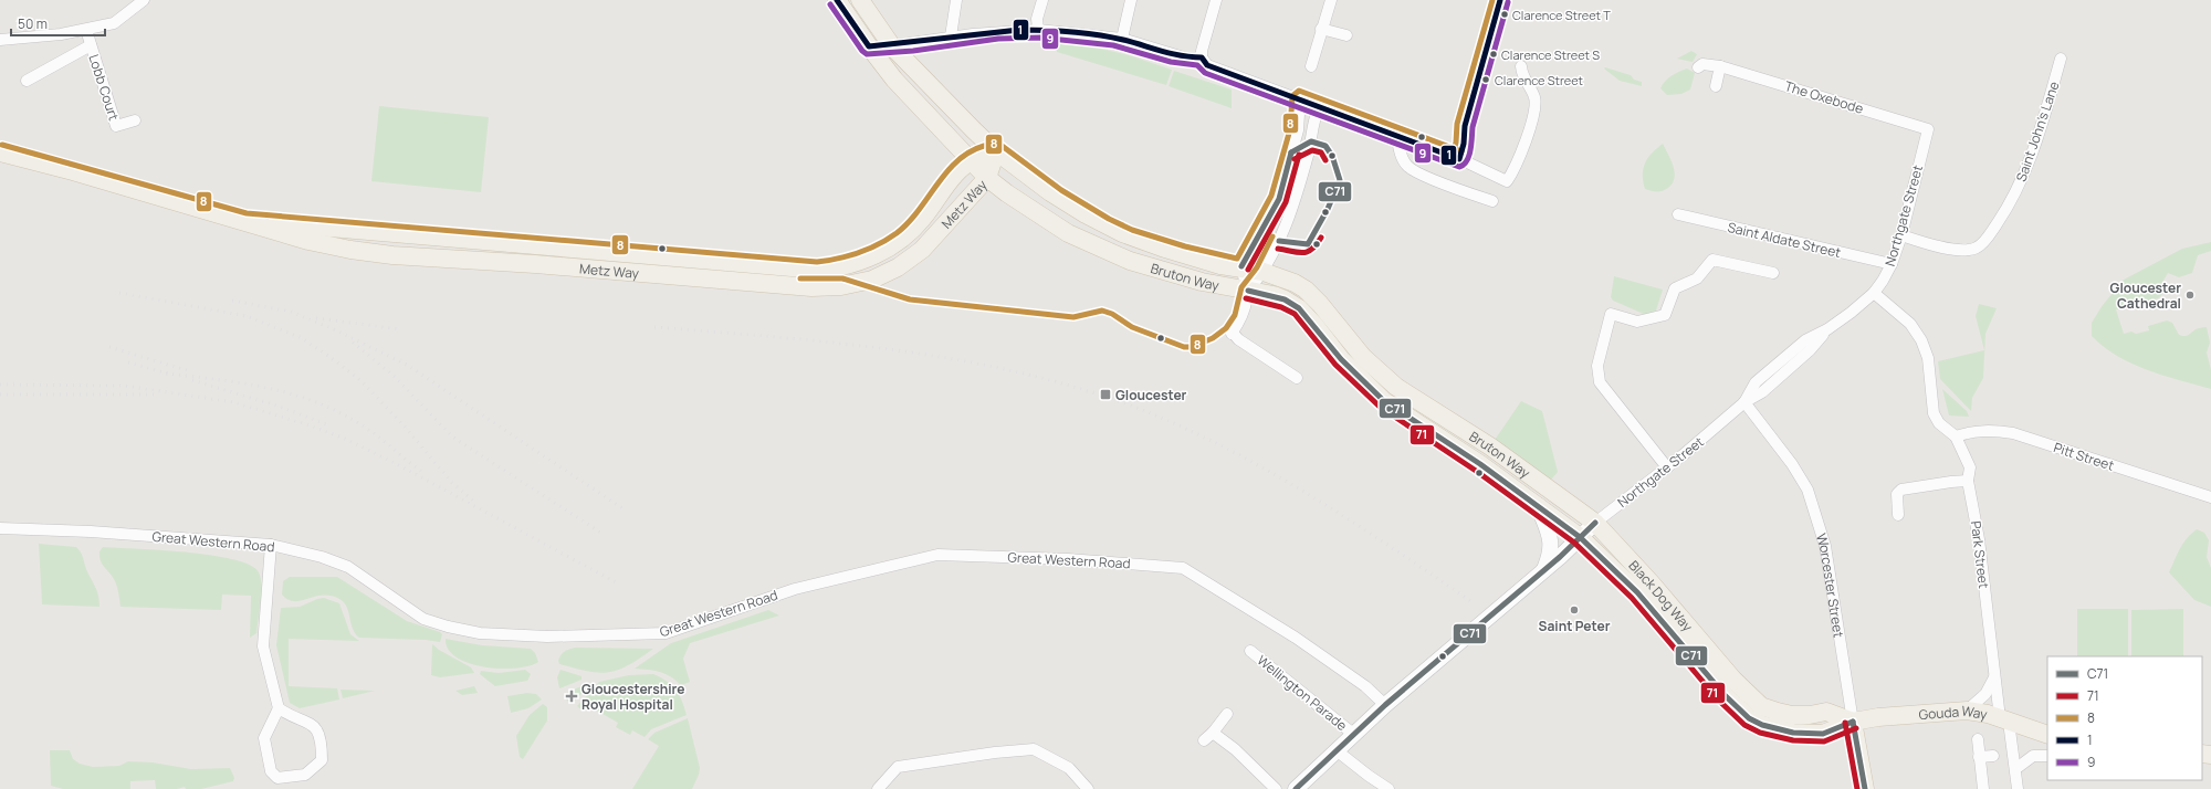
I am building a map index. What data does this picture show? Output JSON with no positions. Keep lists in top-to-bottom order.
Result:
{
  "streets": {
    "main road": [
      "Metz Way",
      "Bruton Way",
      "Worcester Street",
      "Black Dog Way",
      "Gouda Way"
    ],
    "street": [
      "Lobb Court",
      "The Oxebode",
      "Saint John's Lane",
      "Northgate Street",
      "Saint Aldate Street",
      "Pitt Street",
      "Great Western Road",
      "Park Street",
      "Wellington Parade"
    ]
  },
  "crossings": [
    ["The Oxebode", "Northgate Street"],
    ["Saint John's Lane", "Northgate Street"],
    ["Metz Way", "Bruton Way"],
    ["Northgate Street", "Saint Aldate Street"],
    ["Northgate Street", "Bruton Way"],
    ["Northgate Street", "Worcester Street"],
    ["Northgate Street", "Black Dog Way"],
    ["Bruton Way", "Black Dog Way"],
    ["Pitt Street", "Park Street"],
    ["Park Street", "Gouda Way"],
    ["Worcester Street", "Black Dog Way"],
    ["Worcester Street", "Gouda Way"],
    ["Black Dog Way", "Gouda Way"]
  ],
  "places": {
    "other": [
      "Clarence Street T",
      "Clarence Street S",
      "Clarence Street",
      "Gloucester Cathedral",
      "Saint Peter"
    ],
    "transit": ["Gloucester"],
    "health": ["Gloucestershire Royal Hospital"]
  },
  "lines": [
    "transit line 8",
    "transit line 1",
    "transit line 9",
    "transit line C71",
    "transit line 71"
  ],
  "legend": [
    "C71",
    "71",
    "8",
    "1",
    "9"
  ],
  "scale_bar": "50 m"
}
